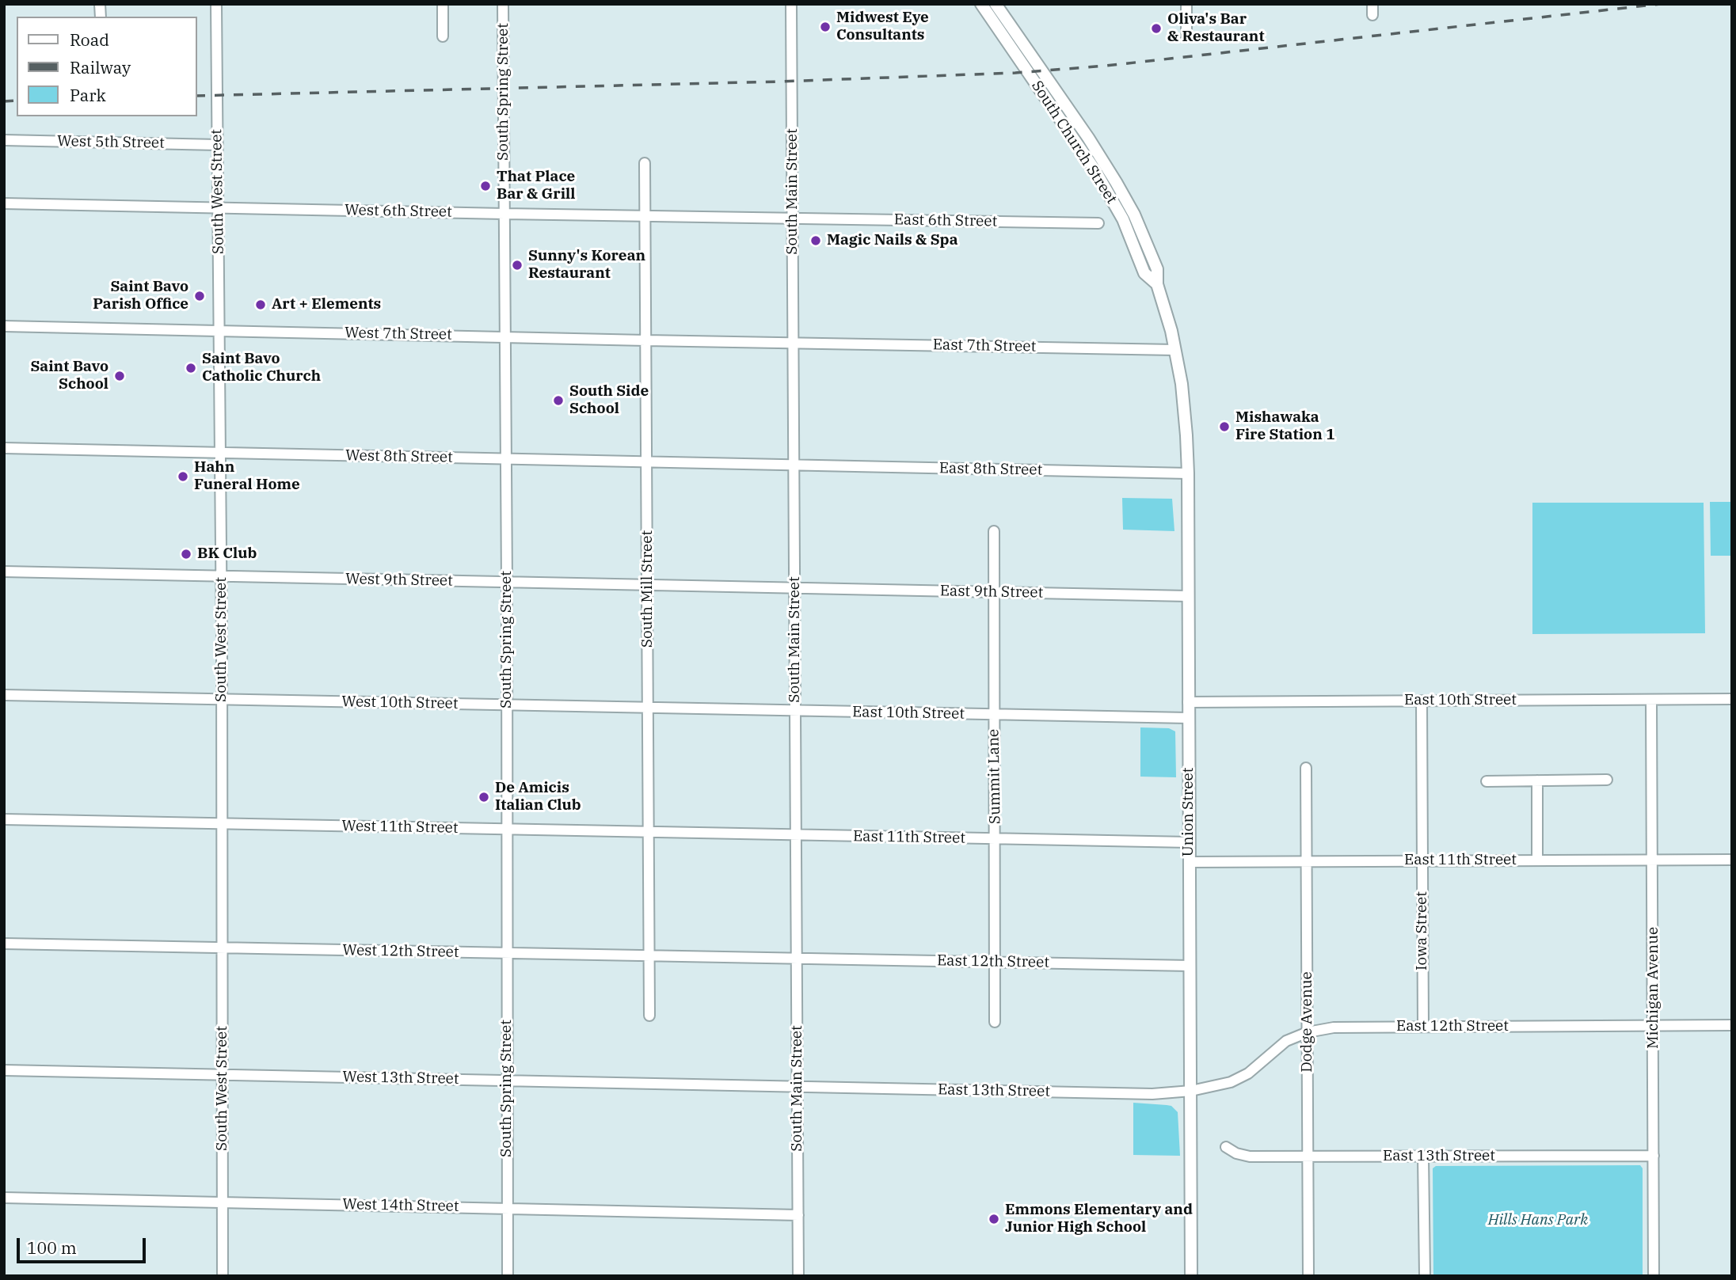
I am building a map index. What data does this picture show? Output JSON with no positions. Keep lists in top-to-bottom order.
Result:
{
  "streets": {
    "main road": ["South Church Street", "Union Street"],
    "street": [
      "South Spring Street",
      "West 5th Street",
      "South West Street",
      "South Main Street",
      "West 6th Street",
      "East 6th Street",
      "West 7th Street",
      "East 7th Street",
      "West 8th Street",
      "East 8th Street",
      "West 9th Street",
      "South Mill Street",
      "East 9th Street",
      "East 10th Street",
      "West 10th Street",
      "Summit Lane",
      "West 11th Street",
      "East 11th Street",
      "Iowa Street",
      "West 12th Street",
      "East 12th Street",
      "Michigan Avenue",
      "Dodge Avenue",
      "West 13th Street",
      "East 13th Street",
      "West 14th Street"
    ]
  },
  "crossings": [
    ["South Spring Street", "West 6th Street"],
    ["South Spring Street", "West 7th Street"],
    ["South Spring Street", "West 8th Street"],
    ["South Spring Street", "West 9th Street"],
    ["South Spring Street", "West 10th Street"],
    ["South Spring Street", "West 11th Street"],
    ["South Spring Street", "West 12th Street"],
    ["South Spring Street", "West 13th Street"],
    ["South Spring Street", "West 14th Street"],
    ["West 5th Street", "South West Street"],
    ["South Church Street", "East 7th Street"],
    ["South Church Street", "Union Street"],
    ["South West Street", "West 6th Street"],
    ["South West Street", "West 7th Street"],
    ["South West Street", "West 8th Street"],
    ["South West Street", "West 9th Street"],
    ["South West Street", "West 10th Street"],
    ["South West Street", "West 11th Street"],
    ["South West Street", "West 12th Street"],
    ["South West Street", "West 13th Street"],
    ["South West Street", "West 14th Street"],
    ["South Main Street", "West 6th Street"],
    ["South Main Street", "East 6th Street"],
    ["South Main Street", "West 7th Street"],
    ["South Main Street", "East 7th Street"],
    ["South Main Street", "West 8th Street"],
    ["South Main Street", "East 8th Street"],
    ["South Main Street", "West 9th Street"],
    ["South Main Street", "East 9th Street"],
    ["South Main Street", "East 10th Street"],
    ["South Main Street", "West 10th Street"],
    ["South Main Street", "West 11th Street"],
    ["South Main Street", "East 11th Street"],
    ["South Main Street", "West 12th Street"],
    ["South Main Street", "East 12th Street"],
    ["South Main Street", "West 13th Street"],
    ["South Main Street", "East 13th Street"],
    ["South Main Street", "West 14th Street"],
    ["West 6th Street", "East 6th Street"],
    ["West 6th Street", "South Mill Street"],
    ["West 7th Street", "East 7th Street"],
    ["West 7th Street", "South Mill Street"],
    ["East 7th Street", "Union Street"],
    ["West 8th Street", "East 8th Street"],
    ["West 8th Street", "South Mill Street"],
    ["East 8th Street", "Union Street"],
    ["West 9th Street", "South Mill Street"],
    ["West 9th Street", "East 9th Street"],
    ["South Mill Street", "West 10th Street"],
    ["South Mill Street", "West 11th Street"],
    ["South Mill Street", "West 12th Street"],
    ["East 9th Street", "Summit Lane"],
    ["East 9th Street", "Union Street"],
    ["East 10th Street", "West 10th Street"],
    ["East 10th Street", "Summit Lane"],
    ["East 10th Street", "Union Street"],
    ["East 10th Street", "Iowa Street"],
    ["East 10th Street", "Michigan Avenue"],
    ["Summit Lane", "East 11th Street"],
    ["Summit Lane", "East 12th Street"],
    ["Union Street", "East 11th Street"],
    ["Union Street", "East 12th Street"],
    ["Union Street", "East 13th Street"],
    ["West 11th Street", "East 11th Street"],
    ["East 11th Street", "Iowa Street"],
    ["East 11th Street", "Michigan Avenue"],
    ["East 11th Street", "Dodge Avenue"],
    ["Iowa Street", "East 12th Street"],
    ["West 12th Street", "East 12th Street"],
    ["East 12th Street", "Michigan Avenue"],
    ["East 12th Street", "Dodge Avenue"],
    ["East 12th Street", "East 13th Street"],
    ["Michigan Avenue", "East 13th Street"],
    ["Dodge Avenue", "East 13th Street"],
    ["West 13th Street", "East 13th Street"]
  ],
  "parks": ["Hills Hans Park"],
  "places": [
    "Midwest Eye Consultants",
    "Oliva's Bar & Restaurant",
    "That Place Bar & Grill",
    "Magic Nails & Spa",
    "Sunny's Korean Restaurant",
    "Saint Bavo Parish Office",
    "Art + Elements",
    "Saint Bavo Catholic Church",
    "Saint Bavo School",
    "South Side School",
    "Mishawaka Fire Station 1",
    "Hahn Funeral Home",
    "BK Club",
    "De Amicis Italian Club",
    "Emmons Elementary and Junior High School"
  ],
  "legend": ["Road", "Railway", "Park"],
  "scale_bar": "100 m"
}
